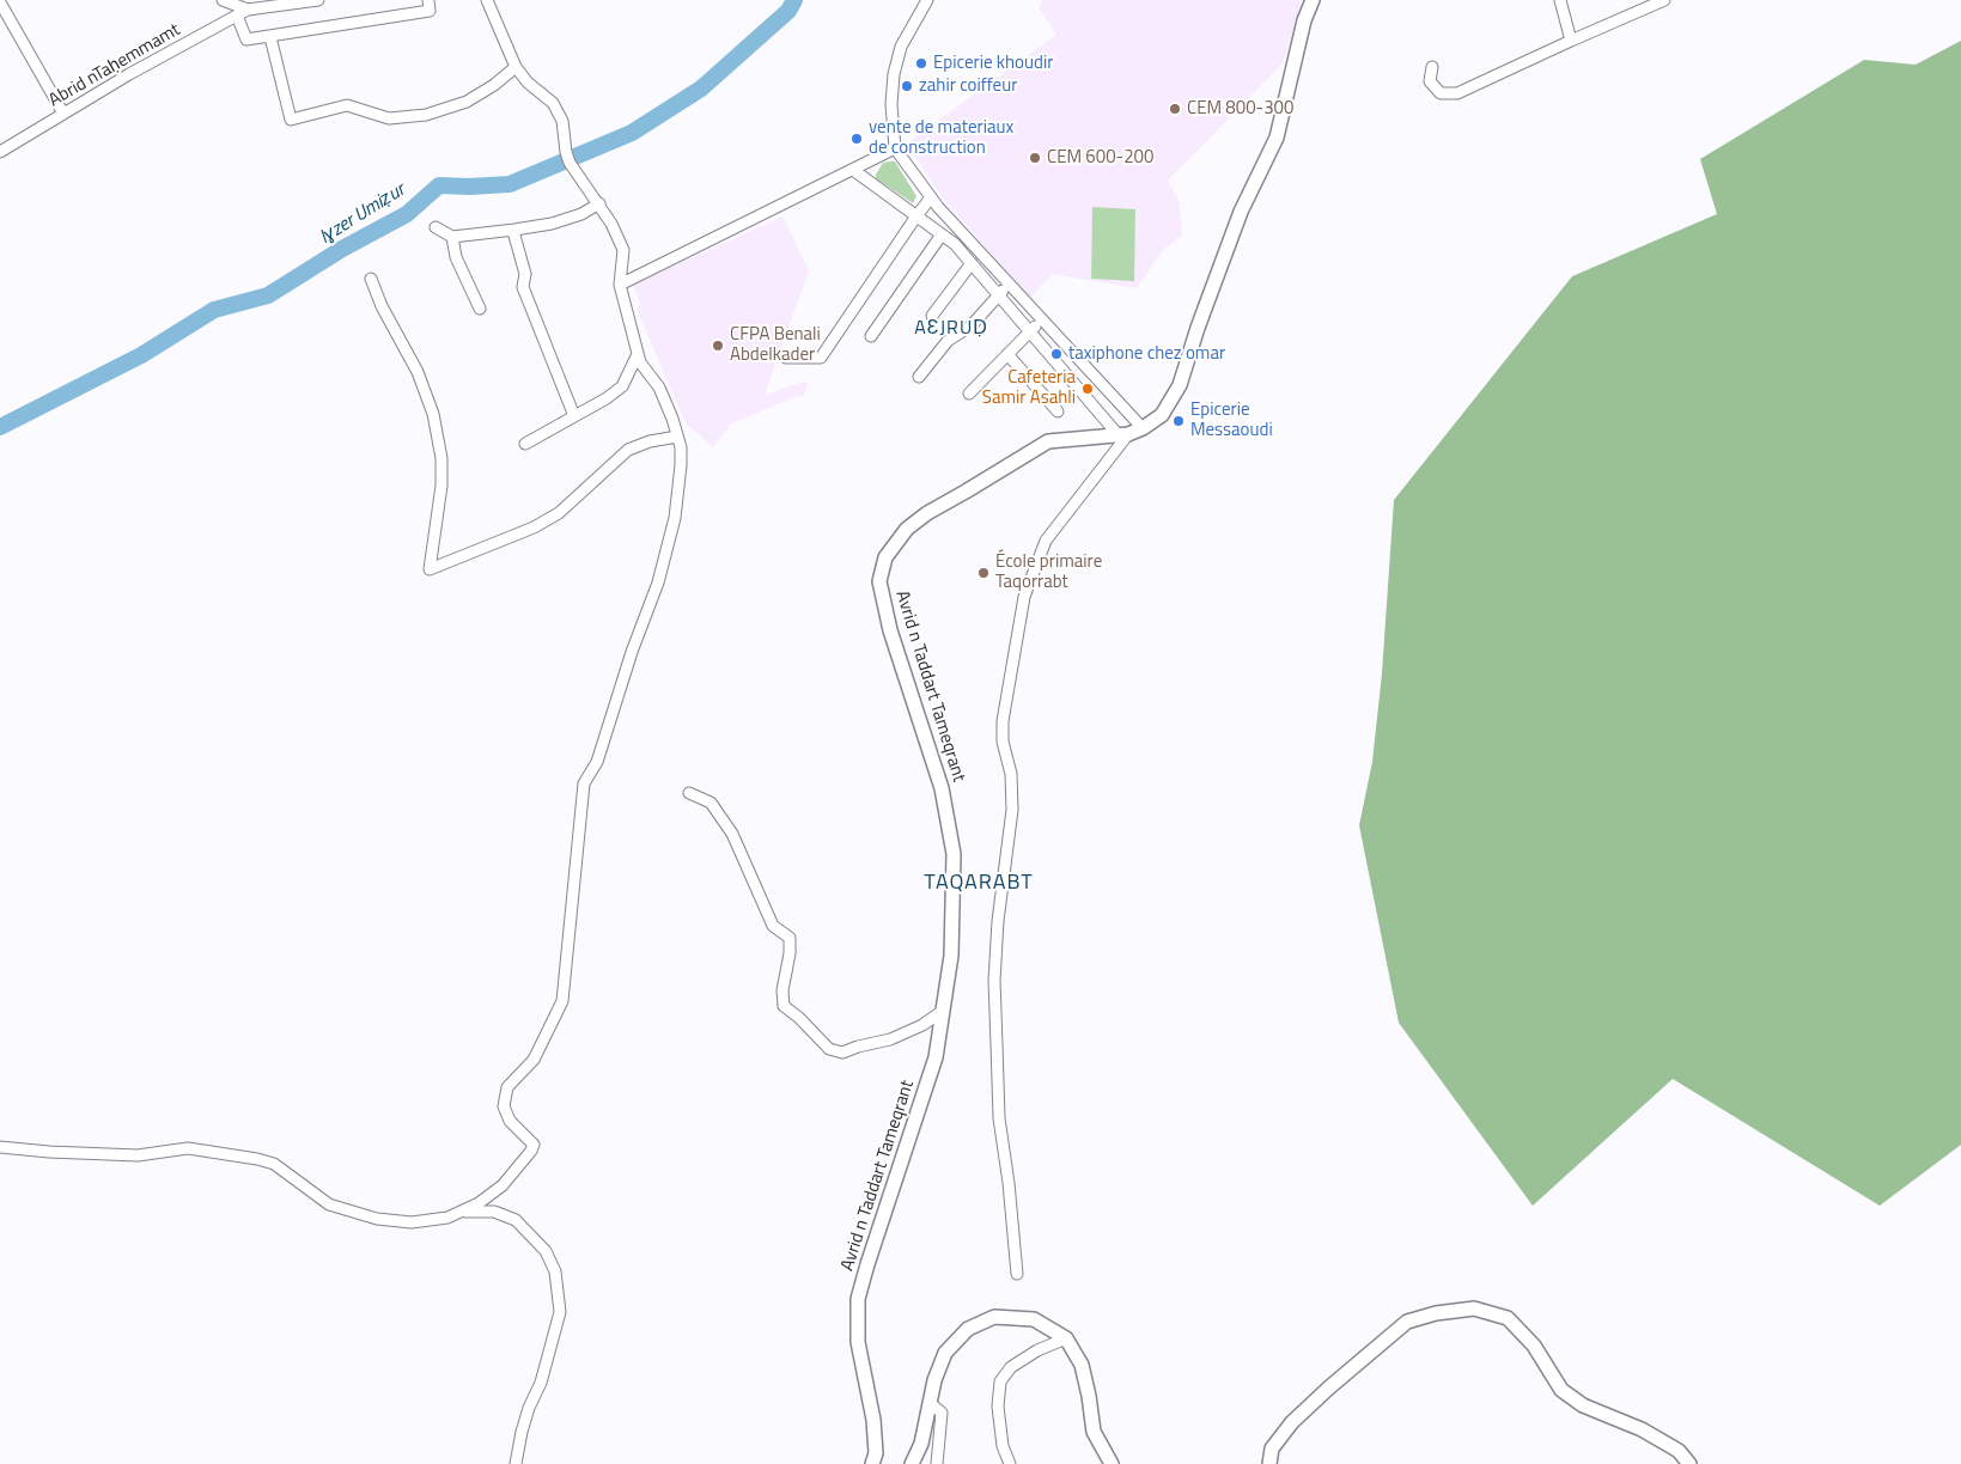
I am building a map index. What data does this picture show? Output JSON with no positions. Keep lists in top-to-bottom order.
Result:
{
  "streets": {
    "main road": ["Avrid n Taddart Tameqrant"],
    "street": ["Abrid nTaḥemmamt"]
  },
  "districts": ["AƐJRUḌ", "TAQARABT"],
  "water": ["Iɣzer Umiẓur"],
  "places": [
    "Epicerie khoudir",
    "zahir coiffeur",
    "CEM 800-300",
    "vente de materiaux de construction",
    "CEM 600-200",
    "CFPA Benali Abdelkader",
    "taxiphone chez omar",
    "Cafeteria Samir Asahli",
    "Epicerie Messaoudi",
    "École primaire Taqorrabt"
  ]
}
